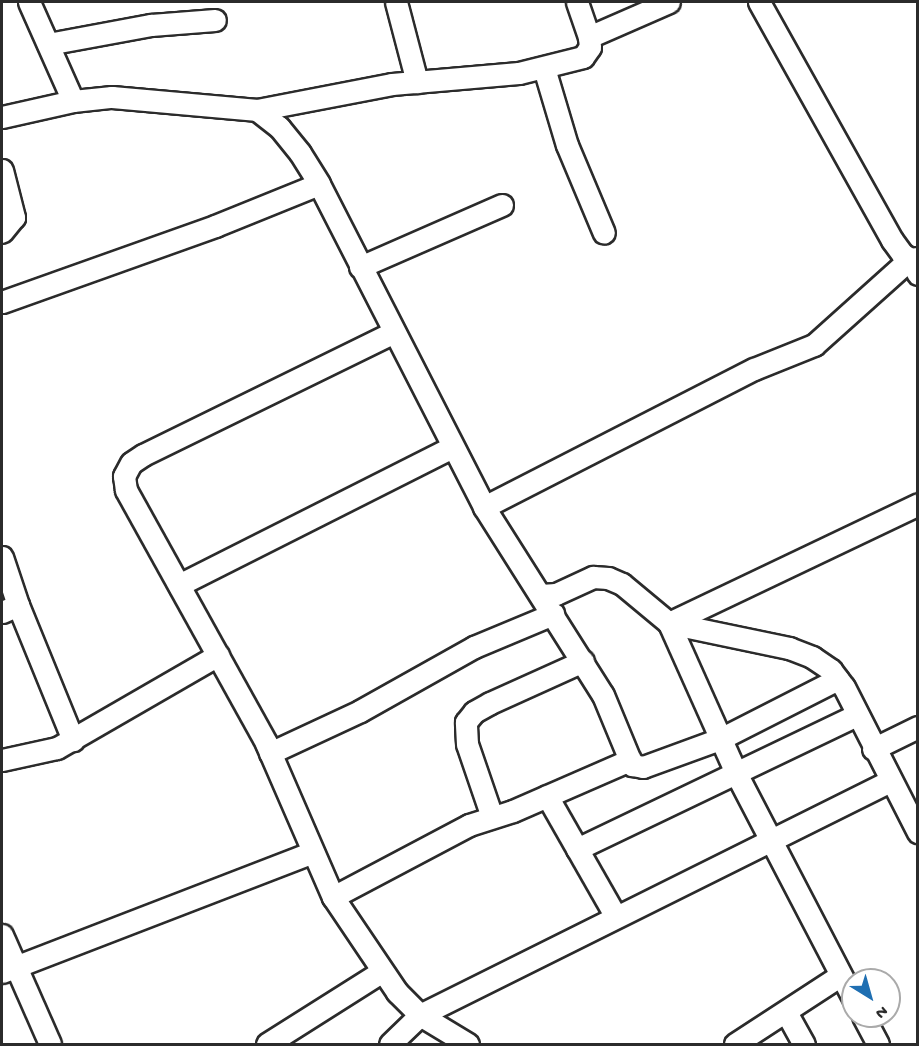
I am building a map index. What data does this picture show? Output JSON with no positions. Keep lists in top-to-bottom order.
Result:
{
  "north": "bottom right"
}
